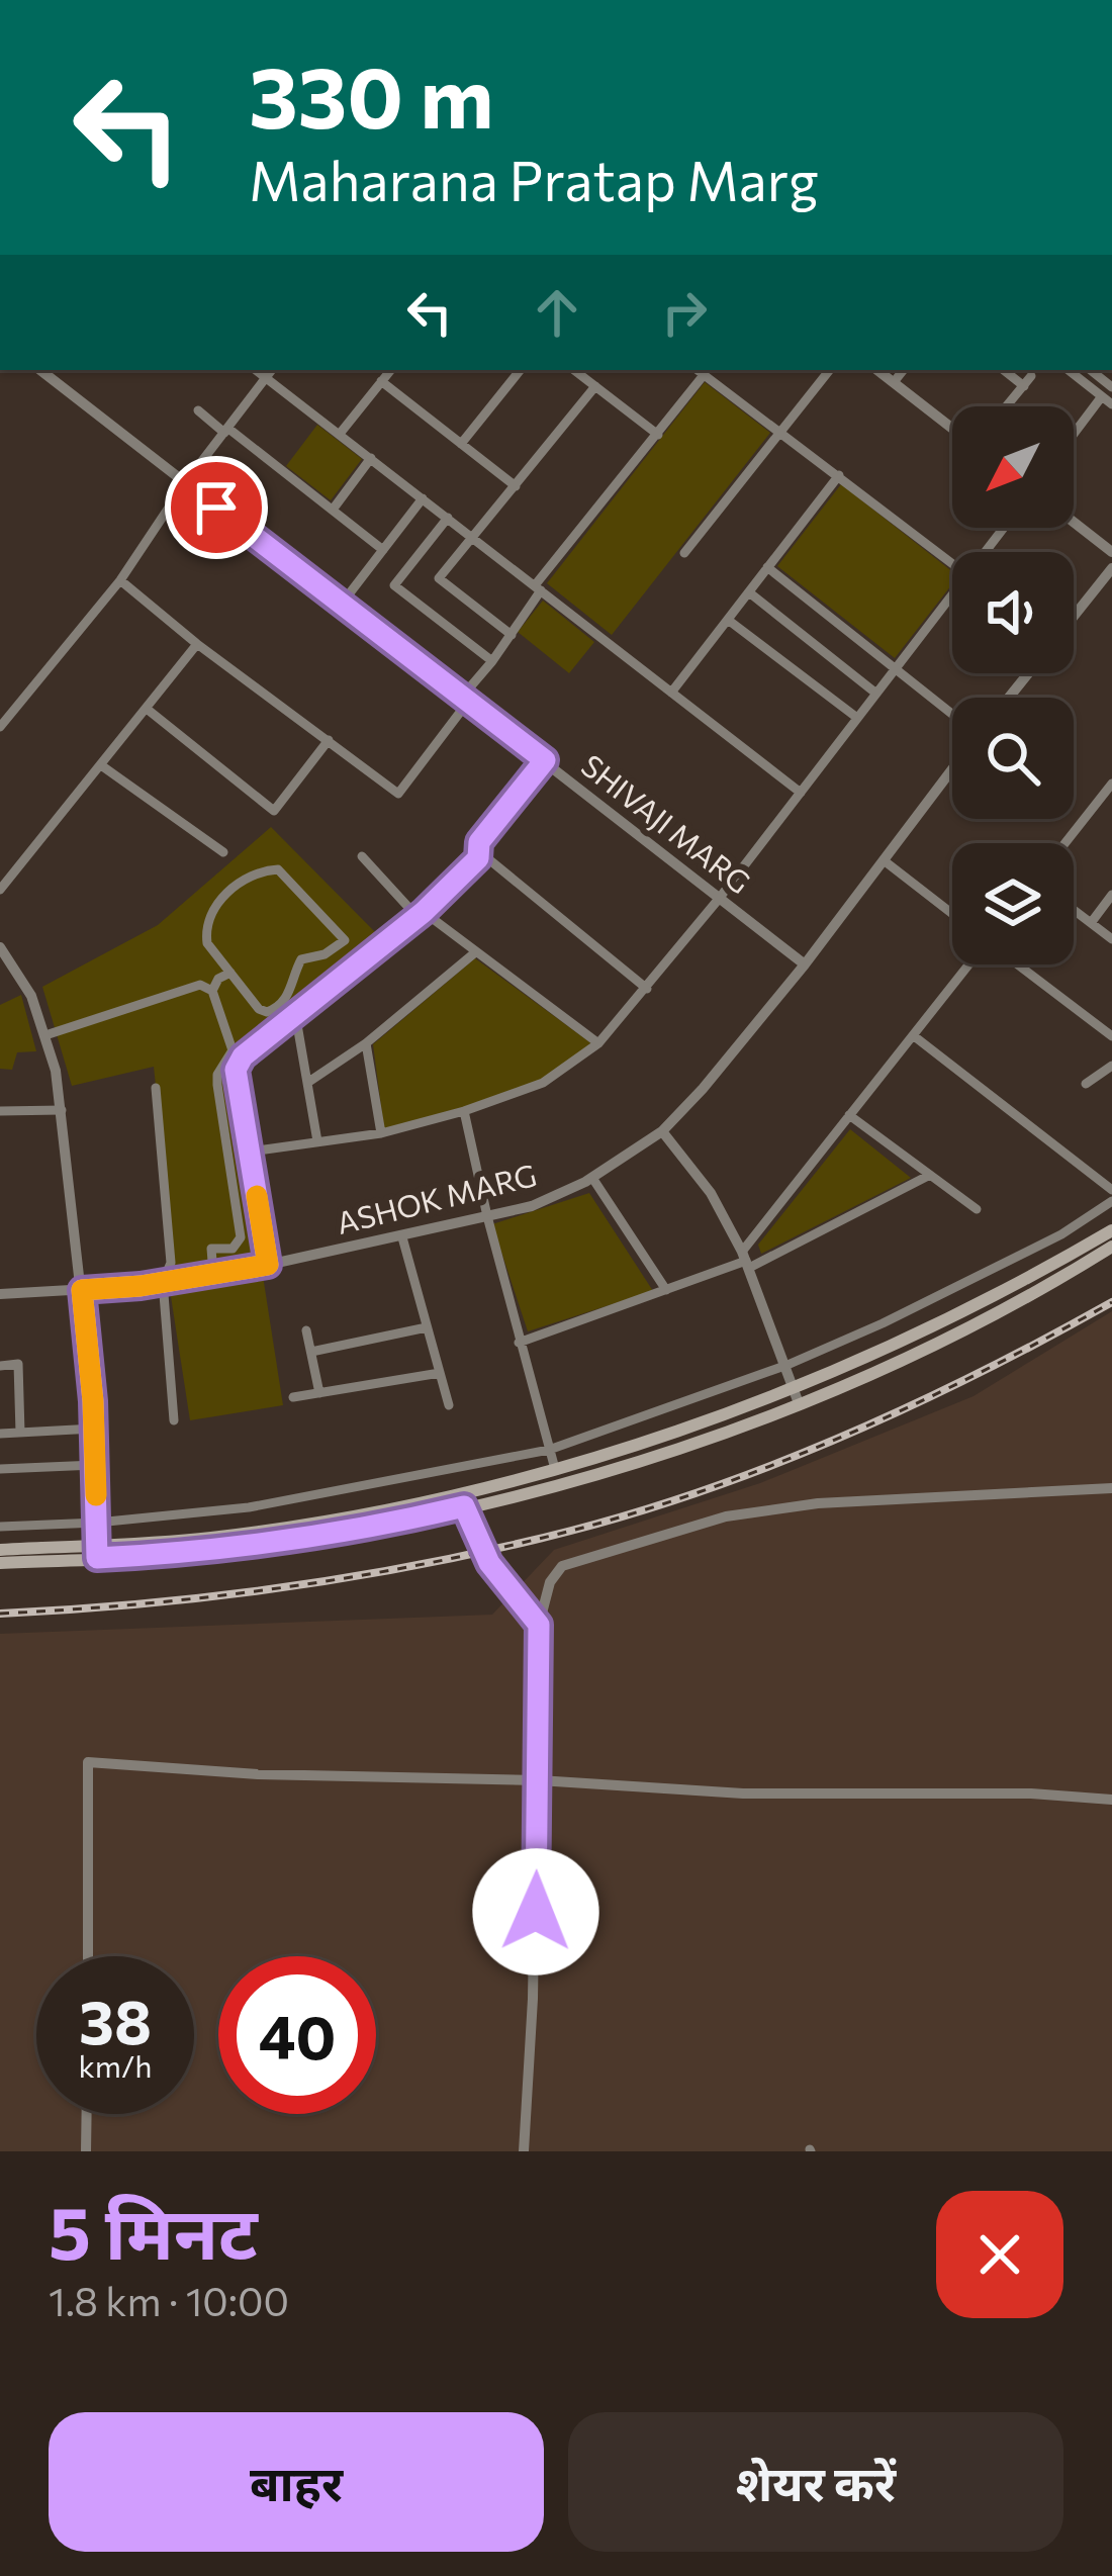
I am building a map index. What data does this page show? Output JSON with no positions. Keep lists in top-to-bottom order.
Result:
{
  "streets": {
    "street": ["SHIVAJI MARG", "ASHOK MARG"]
  },
  "crossings": [
    ["SHIVAJI MARG", "ASHOK MARG"]
  ],
  "north": "bottom left",
  "page": {
    "turn": ["330 m", "Maharana Pratap Marg"],
    "speed": "38 km/h",
    "limit": "40",
    "heading": ["5 मिनट", "1.8 km · 10:00"],
    "buttons": ["बाहर", "शेयर करें"]
  }
}
